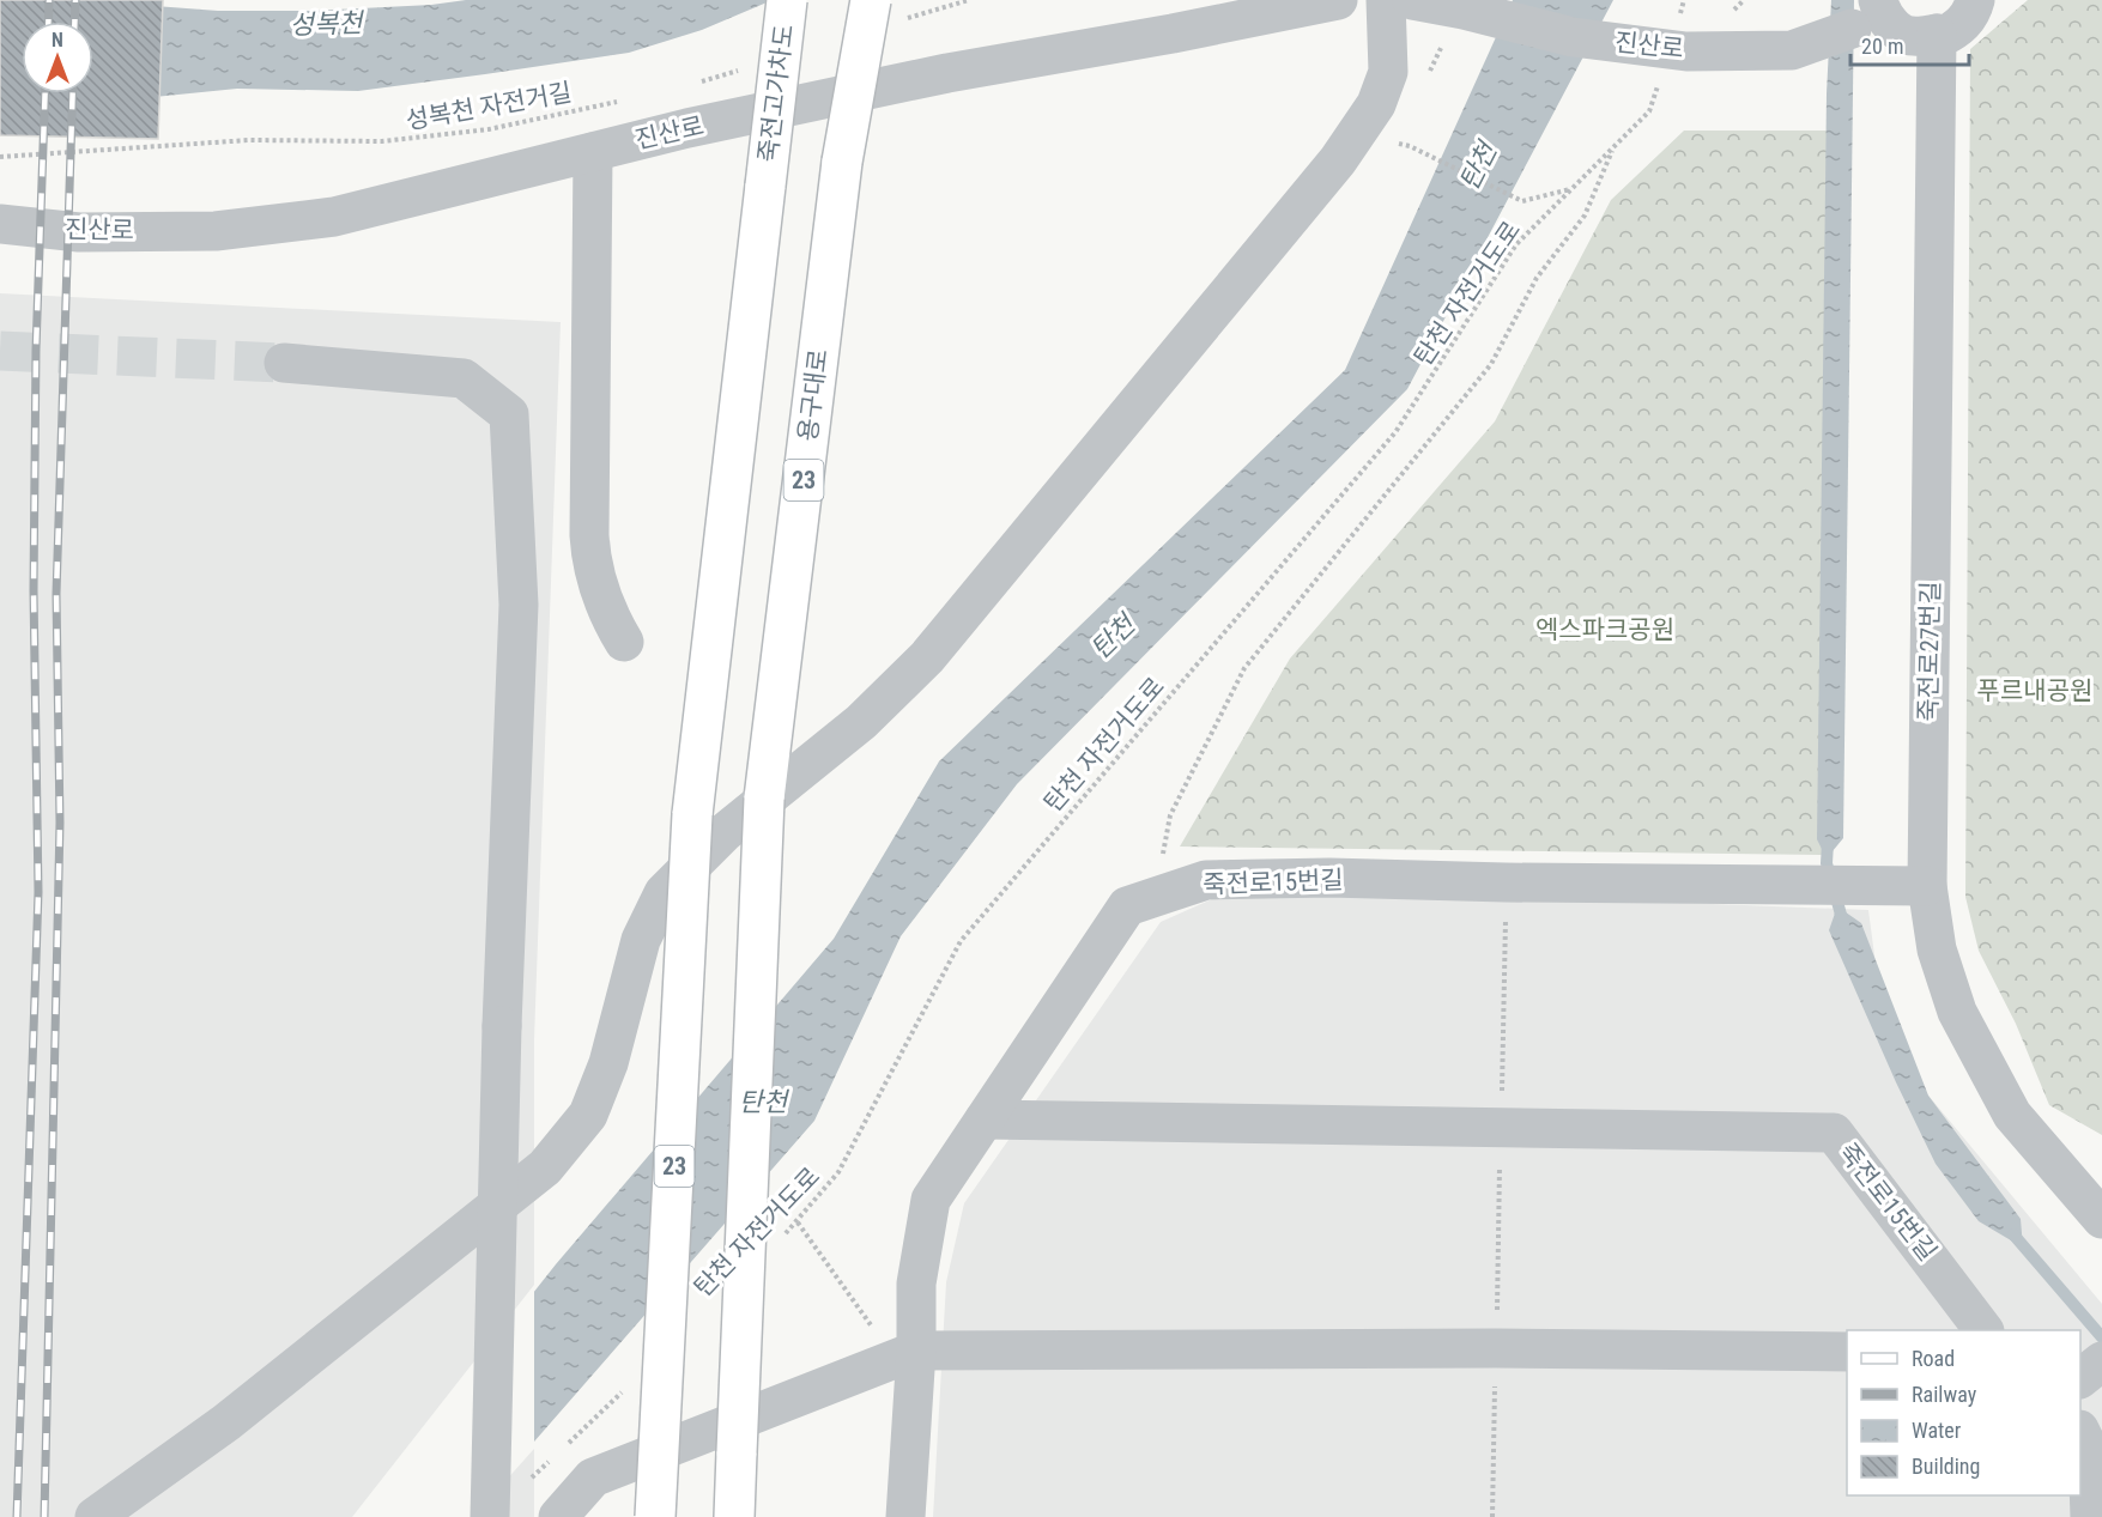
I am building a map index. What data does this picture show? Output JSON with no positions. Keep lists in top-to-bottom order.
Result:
{
  "streets": {
    "main road": ["죽전고가차도", "용구대로", "23"],
    "street": ["진산로", "죽전로27번길", "죽전로15번길"],
    "path": ["성복천 자전거길", "탄천 자전거도로"]
  },
  "crossings": [
    ["죽전고가차도", "23"],
    ["용구대로", "23"],
    ["죽전로27번길", "죽전로15번길"]
  ],
  "water": ["성복천", "탄천"],
  "parks": ["엑스파크공원", "푸르내공원"],
  "legend": [
    "Road",
    "Railway",
    "Water",
    "Building"
  ],
  "scale_bar": "20 m",
  "north": "top"
}
